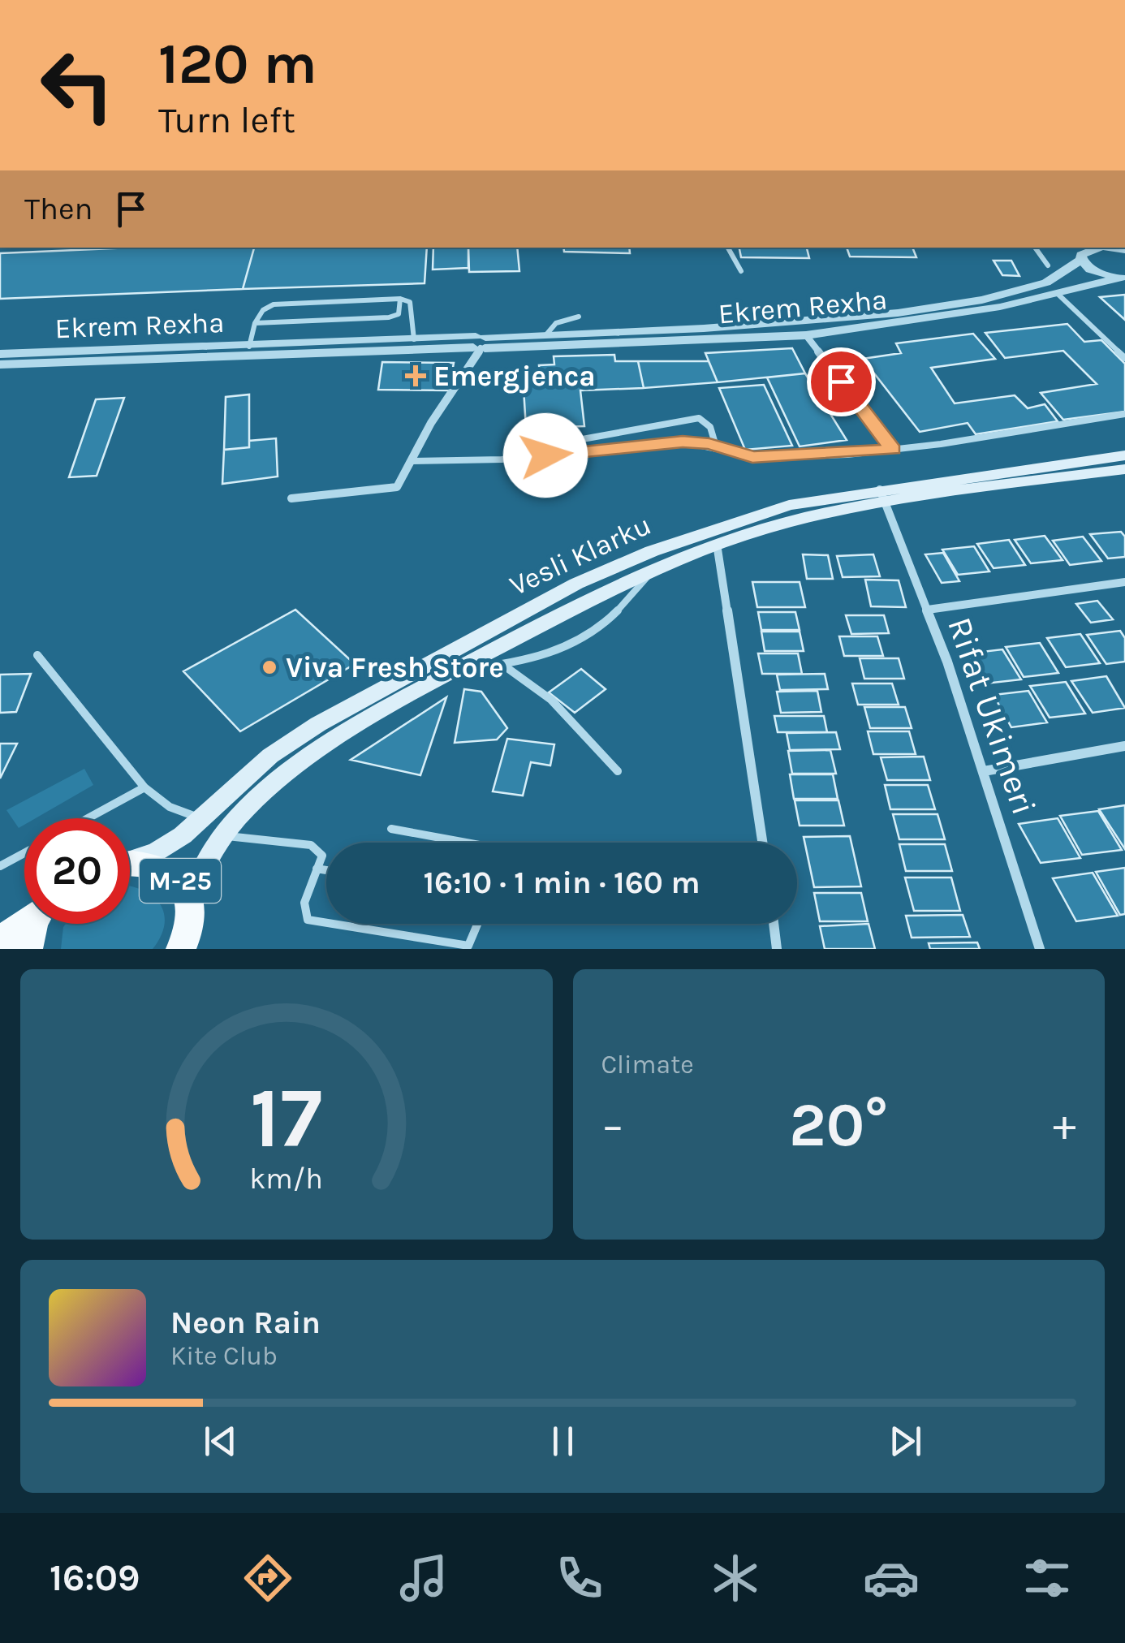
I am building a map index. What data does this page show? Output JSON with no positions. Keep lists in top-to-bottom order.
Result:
{
  "streets": {
    "main road": ["Vesli Klarku", "M-25"],
    "street": ["Ekrem Rexha", "Rifat Ukimeri"]
  },
  "crossings": [
    ["Vesli Klarku", "Rifat Ukimeri"],
    ["Vesli Klarku", "M-25"]
  ],
  "places": {
    "health": ["Emergjenca"],
    "other": ["Viva Fresh Store"]
  },
  "page": {
    "turn": ["120 m", "Turn left"],
    "then": "Then",
    "limit": "20",
    "trip": "16:10 · 1 min · 160 m",
    "tile": "Climate",
    "heat": ["−", "20°", "+"],
    "song": ["Neon Rain", "Kite Club"],
    "tabs": "16:09",
    "gauge": ["17", "km/h"]
  }
}
